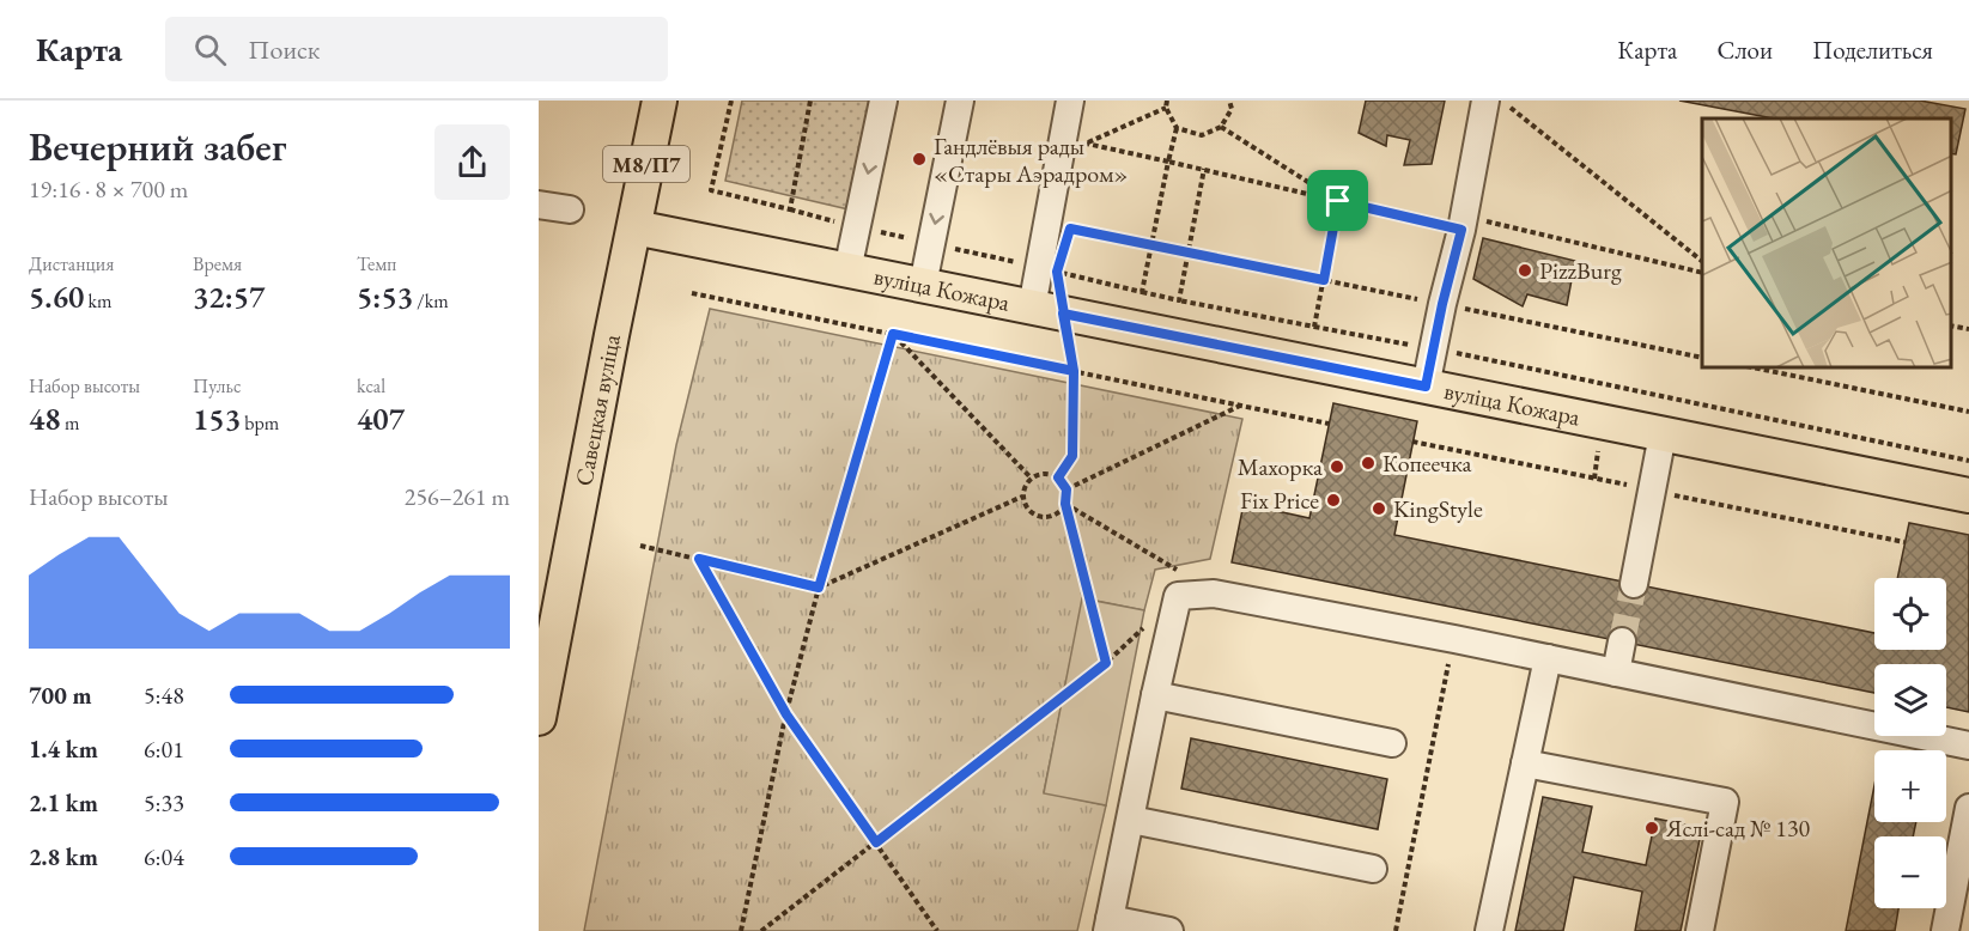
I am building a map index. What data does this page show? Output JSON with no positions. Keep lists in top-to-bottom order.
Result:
{
  "streets": {
    "main road": ["М8/П7", "вуліца Кожара", "Савецкая вуліца"]
  },
  "crossings": [
    ["вуліца Кожара", "Савецкая вуліца"]
  ],
  "places": [
    "Гандлёвыя рады «Стары Аэрадром»",
    "PizzBurg",
    "Копеечка",
    "Махорка",
    "Fix Price",
    "KingStyle",
    "Яслі-сад № 130"
  ],
  "page": {
    "header": "Карта",
    "search": "Поиск",
    "nav": ["Карта", "Слои", "Поделиться"],
    "heading": ["Вечерний забег", "19:16 · 8 × 700 m"],
    "stats": [
      ["Дистанция", "5.60 km"],
      ["Время", "32:57"],
      ["Темп", "5:53 /km"],
      ["Набор высоты", "48 m"],
      ["Пульс", "153 bpm"],
      ["kcal", "407"]
    ],
    "chart": ["Набор высоты", "256–261 m"],
    "map_buttons": ["+", "−"],
    "list": [
      {
        "name": "700 m",
        "note": "5:48"
      },
      {
        "name": "1.4 km",
        "note": "6:01"
      },
      {
        "name": "2.1 km",
        "note": "5:33"
      },
      {
        "name": "2.8 km",
        "note": "6:04"
      }
    ]
  }
}
